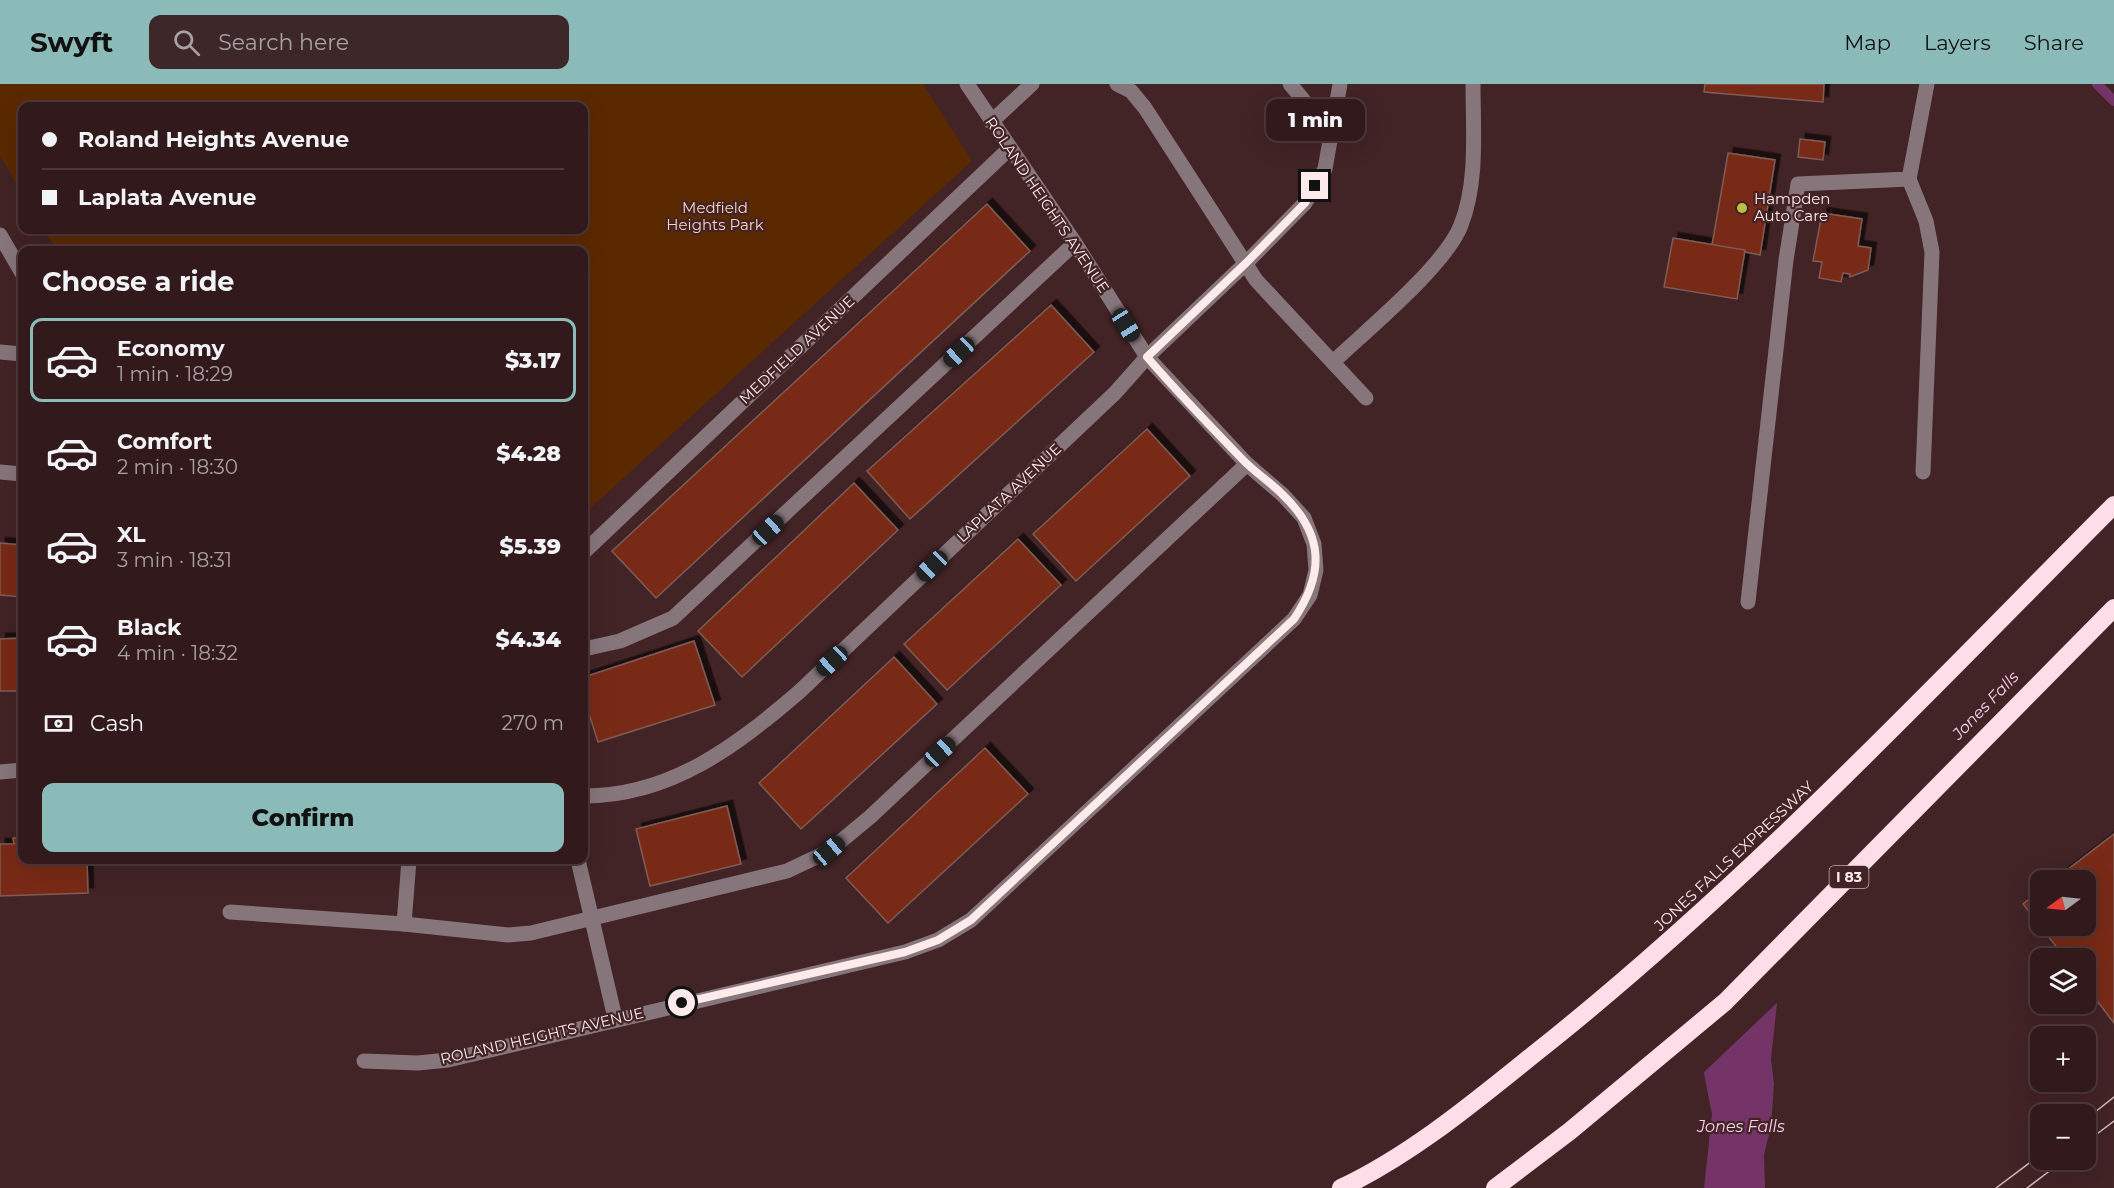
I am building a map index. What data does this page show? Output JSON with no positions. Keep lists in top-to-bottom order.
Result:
{
  "streets": {
    "highway": ["JONES FALLS EXPRESSWAY", "I 83"],
    "street": ["ROLAND HEIGHTS AVENUE", "MEDFIELD AVENUE", "LAPLATA AVENUE"]
  },
  "crossings": [
    ["ROLAND HEIGHTS AVENUE", "MEDFIELD AVENUE"],
    ["ROLAND HEIGHTS AVENUE", "LAPLATA AVENUE"]
  ],
  "water": ["Jones Falls"],
  "parks": ["Medfield Heights Park"],
  "places": ["Hampden Auto Care"],
  "north": "left",
  "page": {
    "header": "Swyft",
    "search": "Search here",
    "nav": ["Map", "Layers", "Share"],
    "bubble": "1 min",
    "banner": ["Roland Heights Avenue", "Laplata Avenue"],
    "heading": "Choose a ride",
    "list": [
      {
        "name": "Economy",
        "note": "1 min · 18:29",
        "value": "$3.17"
      },
      {
        "name": "Comfort",
        "note": "2 min · 18:30",
        "value": "$4.28"
      },
      {
        "name": "XL",
        "note": "3 min · 18:31",
        "value": "$5.39"
      },
      {
        "name": "Black",
        "note": "4 min · 18:32",
        "value": "$4.34"
      }
    ],
    "pay": ["Cash", "270 m"],
    "buttons": "Confirm",
    "map_buttons": ["+", "−"]
  }
}
